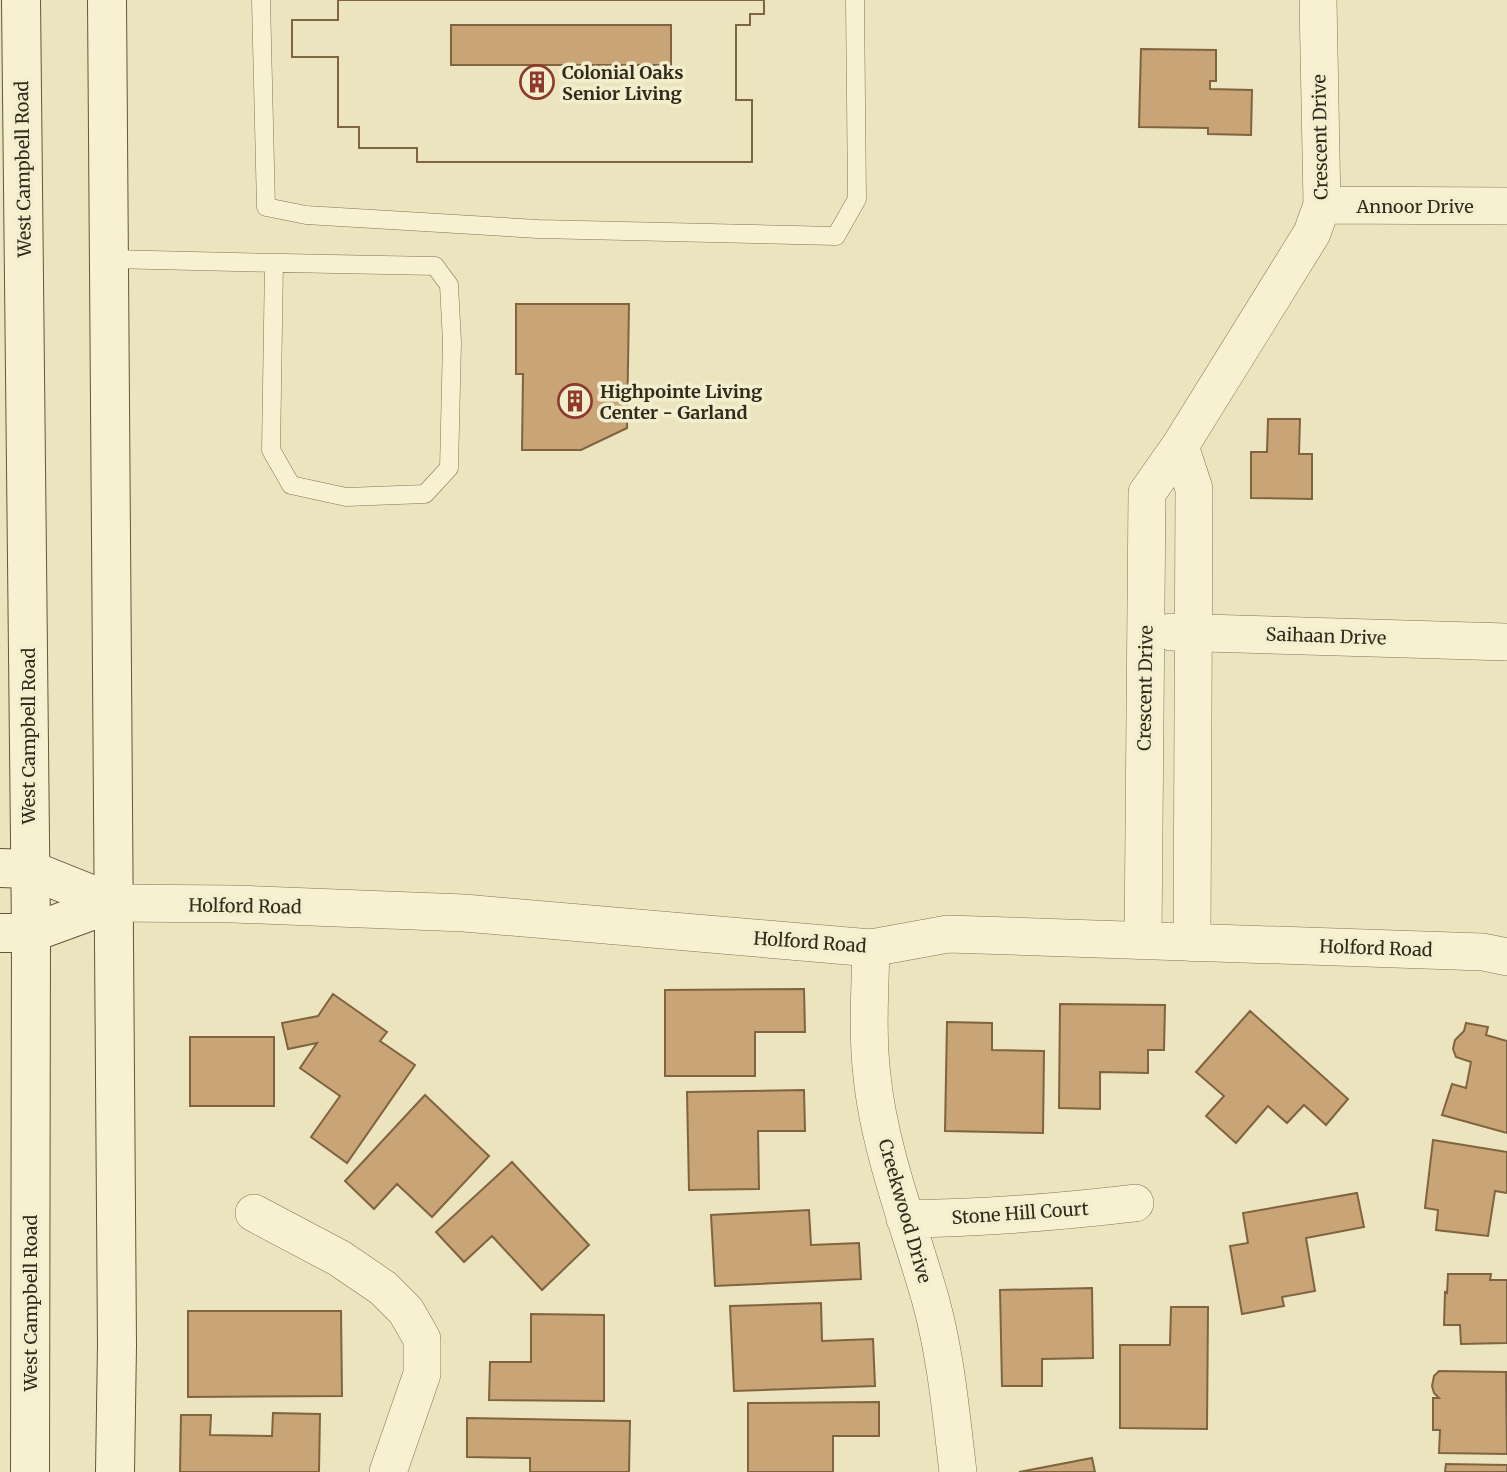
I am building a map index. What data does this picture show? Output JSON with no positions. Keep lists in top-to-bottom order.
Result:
{
  "streets": {
    "main road": ["West Campbell Road", "Holford Road"],
    "street": [
      "Crescent Drive",
      "Annoor Drive",
      "Saihaan Drive",
      "Creekwood Drive",
      "Stone Hill Court"
    ]
  },
  "crossings": [
    ["Crescent Drive", "Annoor Drive"],
    ["Crescent Drive", "Saihaan Drive"],
    ["Crescent Drive", "Holford Road"],
    ["West Campbell Road", "Holford Road"],
    ["Holford Road", "Creekwood Drive"],
    ["Creekwood Drive", "Stone Hill Court"]
  ],
  "places": {
    "building": ["Colonial Oaks Senior Living", "Highpointe Living Center - Garland"]
  }
}
